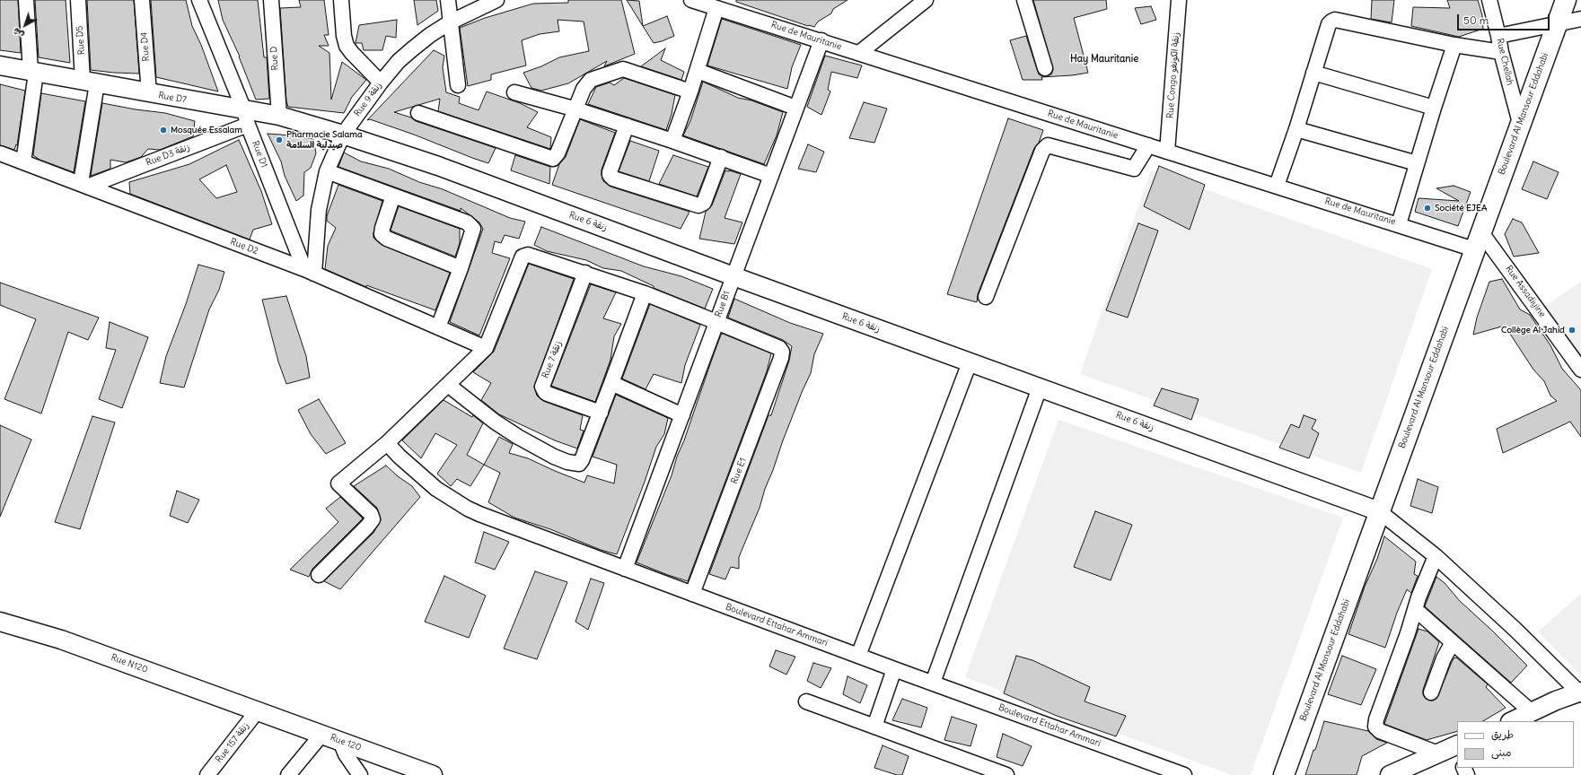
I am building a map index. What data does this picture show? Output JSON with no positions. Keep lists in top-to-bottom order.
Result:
{
  "streets": {
    "main road": ["Boulevard Al Mansour Eddahabi"],
    "street": [
      "Rue de Mauritanie",
      "Rue D5",
      "Rue D4",
      "Rue D",
      "Rue Chellah",
      "Rue Congo زنقة الكونغو",
      "Rue D7",
      "Rue 9 زنقة",
      "Rue D1",
      "Rue D3 زنقة",
      "Rue 6 زنقة",
      "Rue D2",
      "Rue Assadiyine",
      "Rue B1",
      "Rue 7 زنقة",
      "Rue E1",
      "Boulevard Ettahar Ammari",
      "Rue N120",
      "Rue 157 زنقة",
      "Rue 120"
    ]
  },
  "crossings": [
    ["Rue de Mauritanie", "Rue Congo زنقة الكونغو"],
    ["Rue de Mauritanie", "Boulevard Al Mansour Eddahabi"],
    ["Rue de Mauritanie", "Rue Assadiyine"],
    ["Rue de Mauritanie", "Rue B1"],
    ["Rue D5", "Rue D7"],
    ["Rue D5", "Rue D3 زنقة"],
    ["Rue D5", "Rue D2"],
    ["Rue D4", "Rue D7"],
    ["Rue D", "Rue D7"],
    ["Rue Chellah", "Boulevard Al Mansour Eddahabi"],
    ["Rue D7", "Rue 9 زنقة"],
    ["Rue D7", "Rue D1"],
    ["Rue D7", "Rue D3 زنقة"],
    ["Rue D7", "Rue 6 زنقة"],
    ["Rue 9 زنقة", "Rue D1"],
    ["Rue 9 زنقة", "Rue 6 زنقة"],
    ["Rue 9 زنقة", "Rue D2"],
    ["Boulevard Al Mansour Eddahabi", "Rue 6 زنقة"],
    ["Boulevard Al Mansour Eddahabi", "Rue Assadiyine"],
    ["Rue D1", "Rue D3 زنقة"],
    ["Rue D1", "Rue D2"],
    ["Rue D3 زنقة", "Rue D2"],
    ["Rue 6 زنقة", "Rue B1"],
    ["Rue B1", "Rue E1"],
    ["Rue B1", "Boulevard Ettahar Ammari"],
    ["Rue E1", "Boulevard Ettahar Ammari"],
    ["Rue N120", "Rue 157 زنقة"],
    ["Rue N120", "Rue 120"],
    ["Rue 157 زنقة", "Rue 120"]
  ],
  "districts": ["Hay Mauritanie"],
  "places": [
    "Mosquée Essalam",
    "Pharmacie Salama صيدلية السلامة",
    "Société EJEA",
    "Collège Al Jahid"
  ],
  "legend": ["طريق", "مبنى"],
  "scale_bar": "50 m",
  "north": "bottom left"
}
